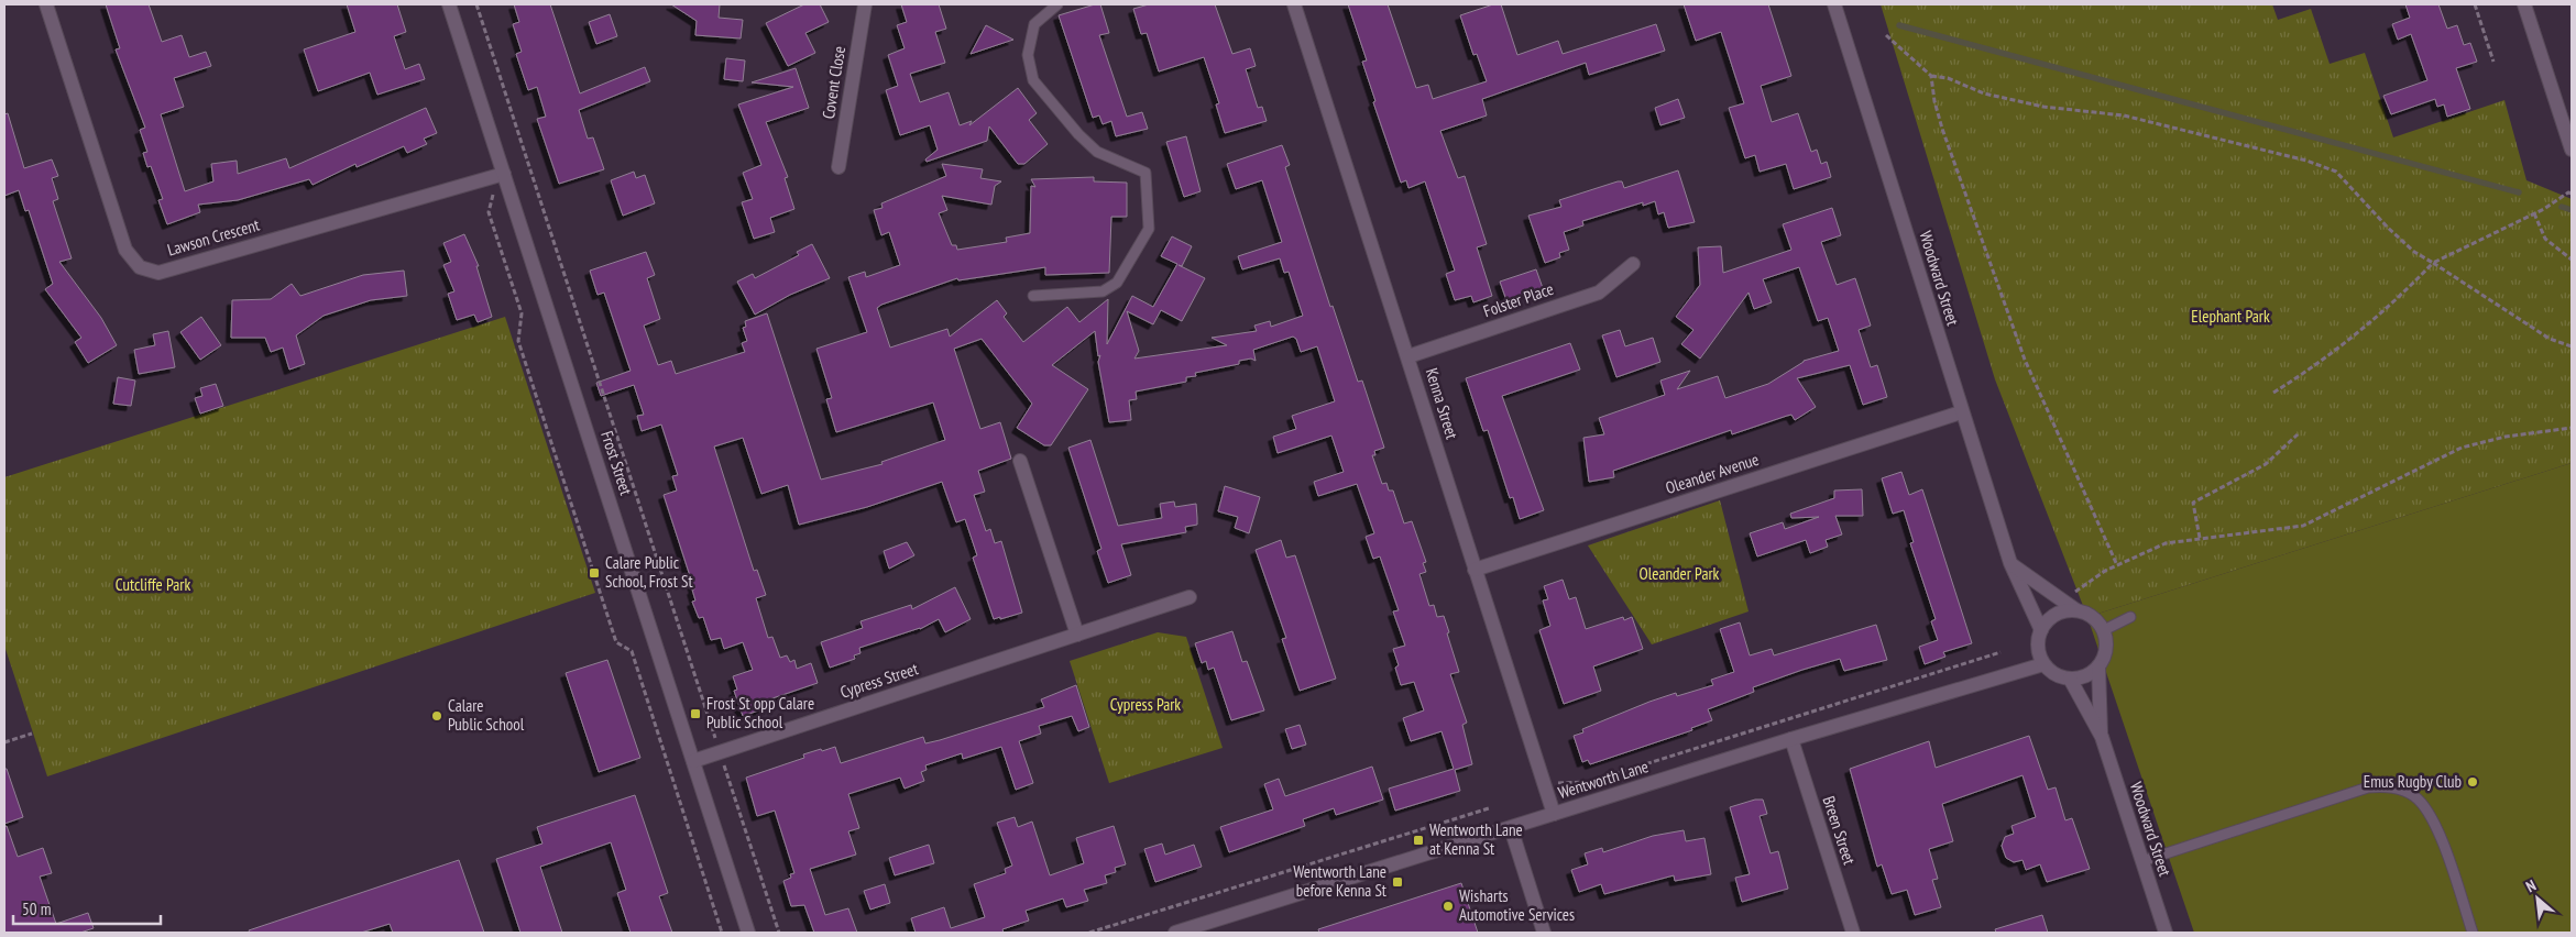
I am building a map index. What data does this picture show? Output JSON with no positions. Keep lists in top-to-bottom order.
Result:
{
  "streets": {
    "street": [
      "Covent Close",
      "Lawson Crescent",
      "Woodward Street",
      "Folster Place",
      "Kenna Street",
      "Frost Street",
      "Oleander Avenue",
      "Cypress Street",
      "Wentworth Lane",
      "Breen Street"
    ]
  },
  "crossings": [
    ["Lawson Crescent", "Frost Street"],
    ["Woodward Street", "Oleander Avenue"],
    ["Woodward Street", "Wentworth Lane"],
    ["Folster Place", "Kenna Street"],
    ["Kenna Street", "Oleander Avenue"],
    ["Kenna Street", "Wentworth Lane"],
    ["Frost Street", "Cypress Street"],
    ["Wentworth Lane", "Breen Street"]
  ],
  "parks": [
    "Elephant Park",
    "Oleander Park",
    "Cutcliffe Park",
    "Cypress Park"
  ],
  "places": {
    "transit": [
      "Calare Public School, Frost St",
      "Frost St opp Calare Public School",
      "Wentworth Lane at Kenna St",
      "Wentworth Lane before Kenna St"
    ],
    "other": ["Calare Public School", "Emus Rugby Club", "Wisharts Automotive Services"]
  },
  "scale_bar": "50 m",
  "north": "top left"
}
